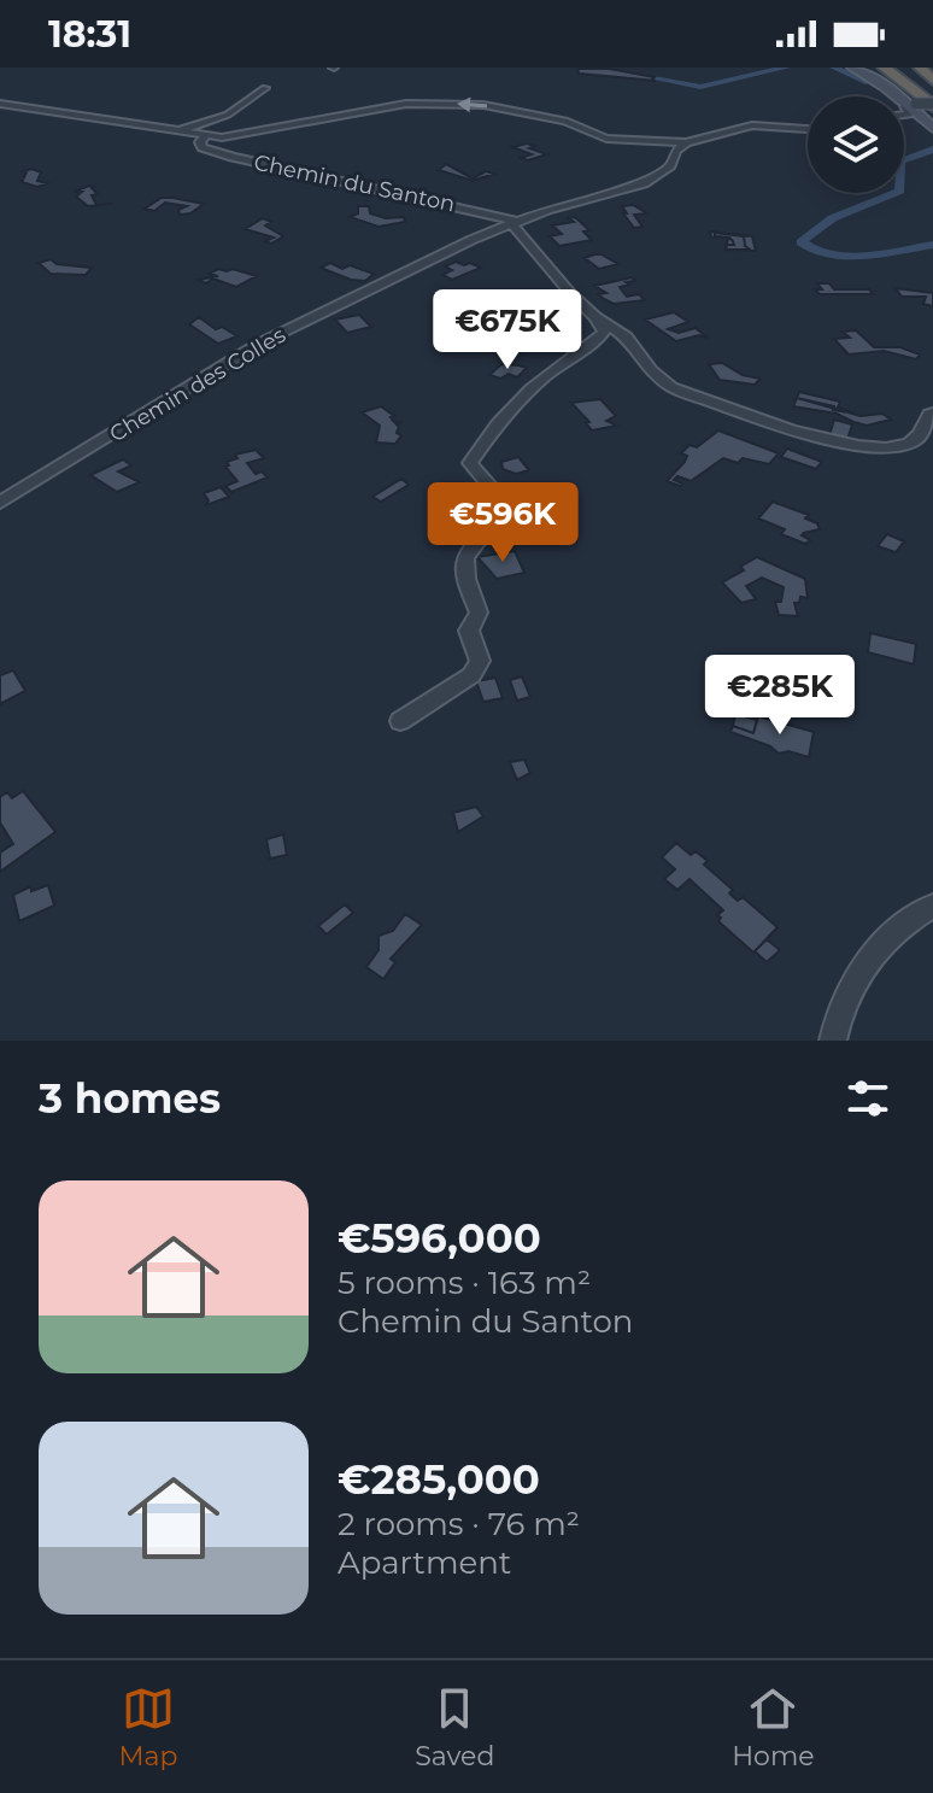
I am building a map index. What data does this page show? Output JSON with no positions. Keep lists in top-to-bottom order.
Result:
{
  "streets": {
    "street": ["Chemin du Santon", "Chemin des Colles"]
  },
  "crossings": [
    ["Chemin du Santon", "Chemin des Colles"]
  ],
  "page": {
    "status": "18:31",
    "price": ["€675K", "€596K", "€285K"],
    "heading": "3 homes",
    "list": [
      {
        "name": "€596,000",
        "note": "5 rooms · 163 m² · Chemin du Santon"
      },
      {
        "name": "€285,000",
        "note": "2 rooms · 76 m² · Apartment"
      }
    ],
    "tabs": ["Map", "Saved", "Home"]
  }
}
